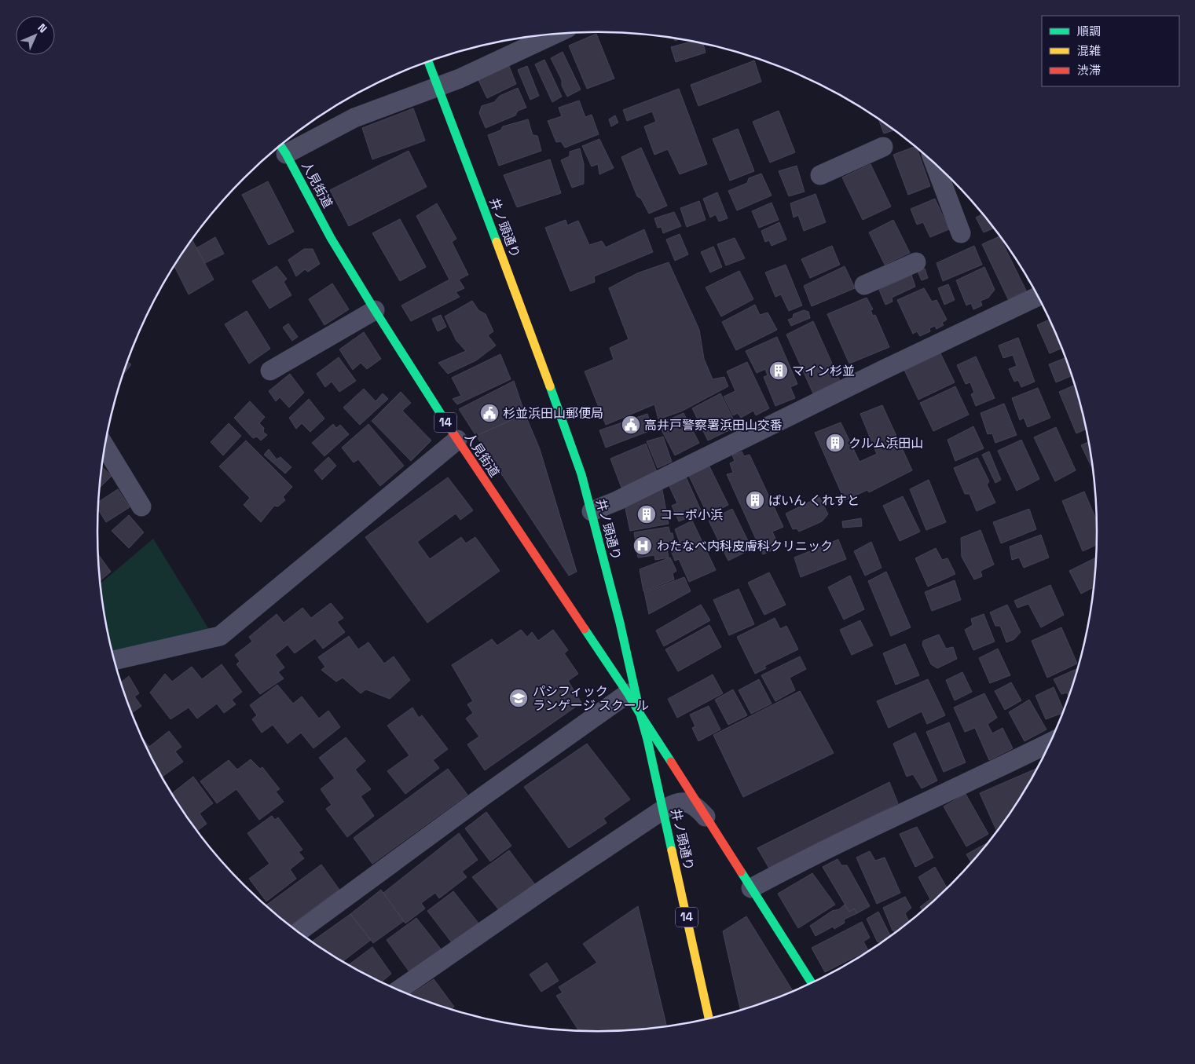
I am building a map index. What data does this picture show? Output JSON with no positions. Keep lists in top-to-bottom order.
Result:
{
  "streets": {
    "main road": ["人見街道", "井ノ頭通り", "14"]
  },
  "crossings": [
    ["人見街道", "井ノ頭通り"]
  ],
  "places": {
    "building": [
      "マイン杉並",
      "クルム浜田山",
      "ぱいん くれすと",
      "コーポ小浜"
    ],
    "public building": ["杉並浜田山郵便局", "高井戸警察署浜田山交番"],
    "hospital": ["わたなべ内科皮膚科クリニック"],
    "school or university": ["パシフィック ランゲージ スクール"]
  },
  "legend": ["順調", "混雑", "渋滞"],
  "north": "top right"
}
